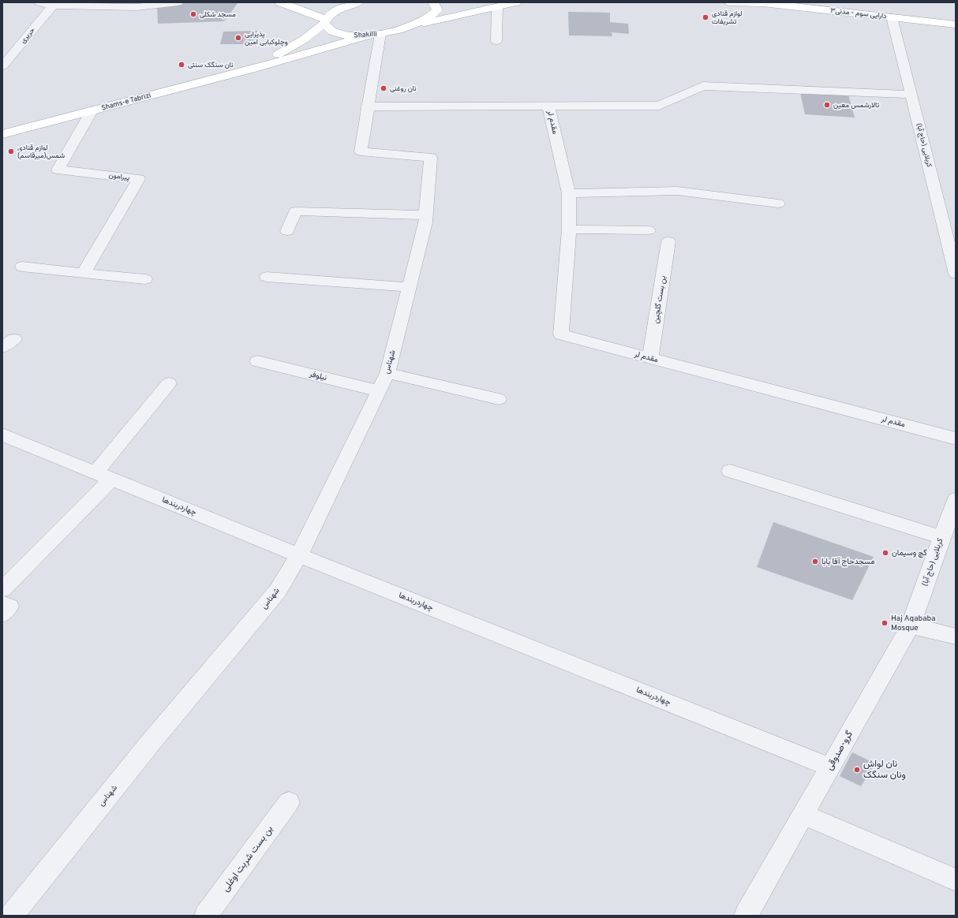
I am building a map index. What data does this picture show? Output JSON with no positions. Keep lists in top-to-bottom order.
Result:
{
  "streets": {
    "main road": ["دارایی سوم - مدنی۳", "Shakilli", "Shams-e Tabrizi"],
    "street": [
      "حریری",
      "مقدم لر",
      "کربلایی (حاج آبا)",
      "پیرامون",
      "بن بست گلچین",
      "شهناس",
      "نیلوفر",
      "چهاردربندها",
      "گرو-صدوقی",
      "بن بست شربت اوغلی"
    ]
  },
  "crossings": [
    ["دارایی سوم - مدنی۳", "کربلایی (حاج آبا)"],
    ["Shams-e Tabrizi", "پیرامون"],
    ["مقدم لر", "بن بست گلچین"],
    ["کربلایی (حاج آبا)", "گرو-صدوقی"],
    ["شهناس", "نیلوفر"],
    ["شهناس", "چهاردربندها"],
    ["چهاردربندها", "گرو-صدوقی"]
  ],
  "places": [
    "مسجد شکلی",
    "لوازم قنادی تشریفات",
    "پذیرایی وچلوکبابی امین",
    "نان سنگک سنتی",
    "نان روغنی",
    "تالارشمس معین",
    "لوازم قنادی شمس(میرقاسم)",
    "گچ وسیمان",
    "مسجدحاج آقا بابا",
    "Haj Aqababa Mosque",
    "نان لواش ونان سنگک"
  ]
}
